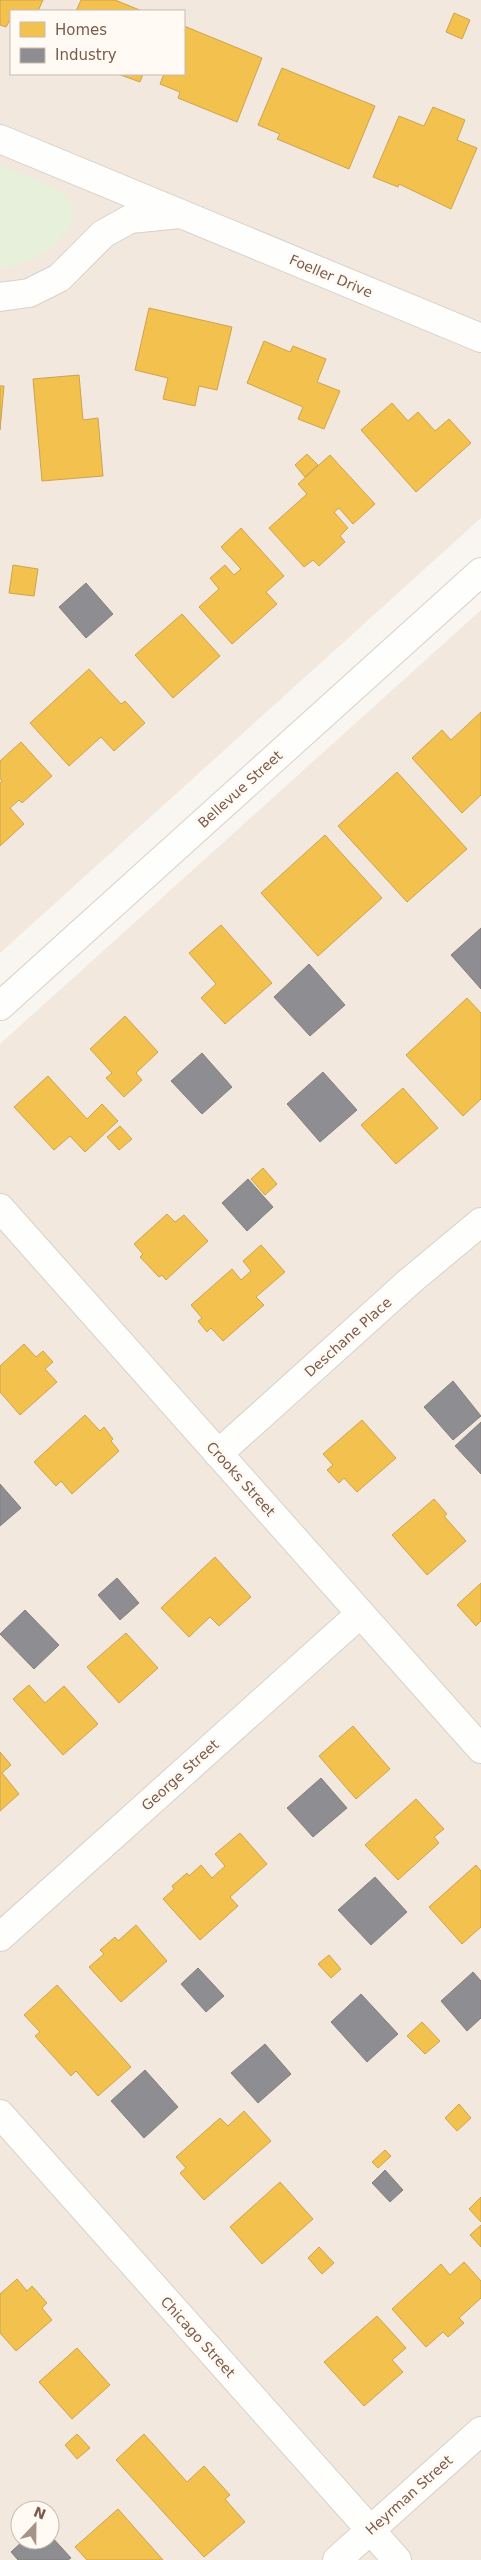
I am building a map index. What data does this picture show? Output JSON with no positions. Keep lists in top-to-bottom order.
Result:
{
  "streets": {
    "street": [
      "Foeller Drive",
      "Bellevue Street",
      "Deschane Place",
      "Crooks Street",
      "George Street",
      "Chicago Street",
      "Heyrman Street"
    ]
  },
  "crossings": [
    ["Deschane Place", "Crooks Street"],
    ["Crooks Street", "George Street"],
    ["Chicago Street", "Heyrman Street"]
  ],
  "legend": ["Homes", "Industry"],
  "north": "top"
}
